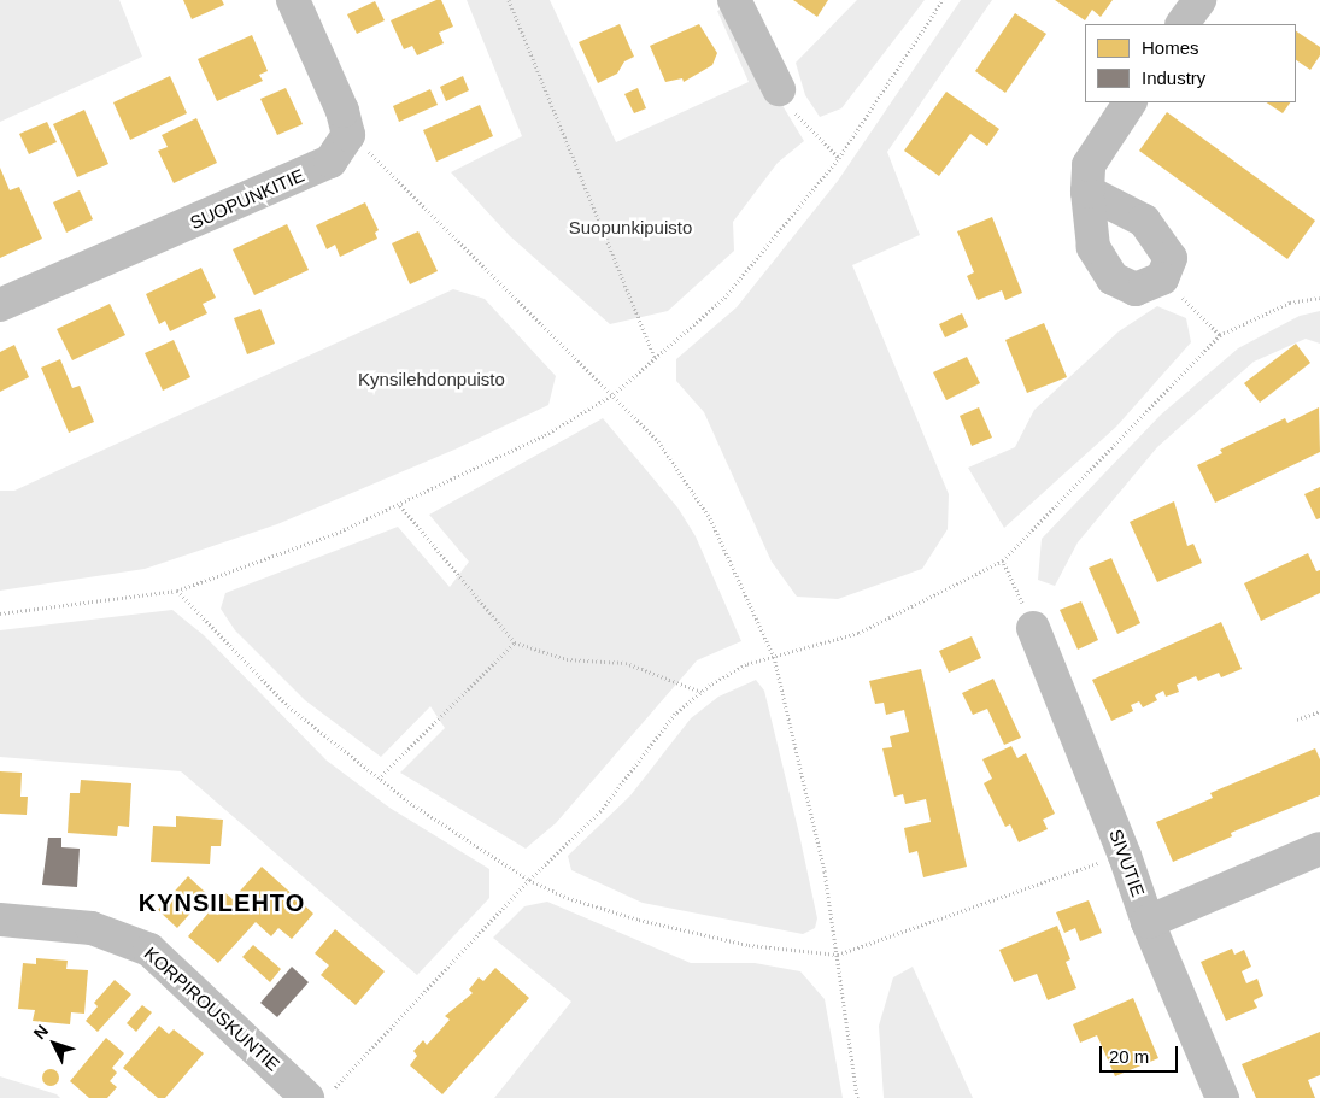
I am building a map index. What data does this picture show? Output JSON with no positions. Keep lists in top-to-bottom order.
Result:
{
  "streets": {
    "street": ["SUOPUNKITIE", "SIVUTIE", "KORPIROUSKUNTIE"]
  },
  "districts": ["KYNSILEHTO"],
  "parks": ["Suopunkipuisto", "Kynsilehdonpuisto"],
  "legend": ["Homes", "Industry"],
  "scale_bar": "20 m",
  "north": "top left"
}
